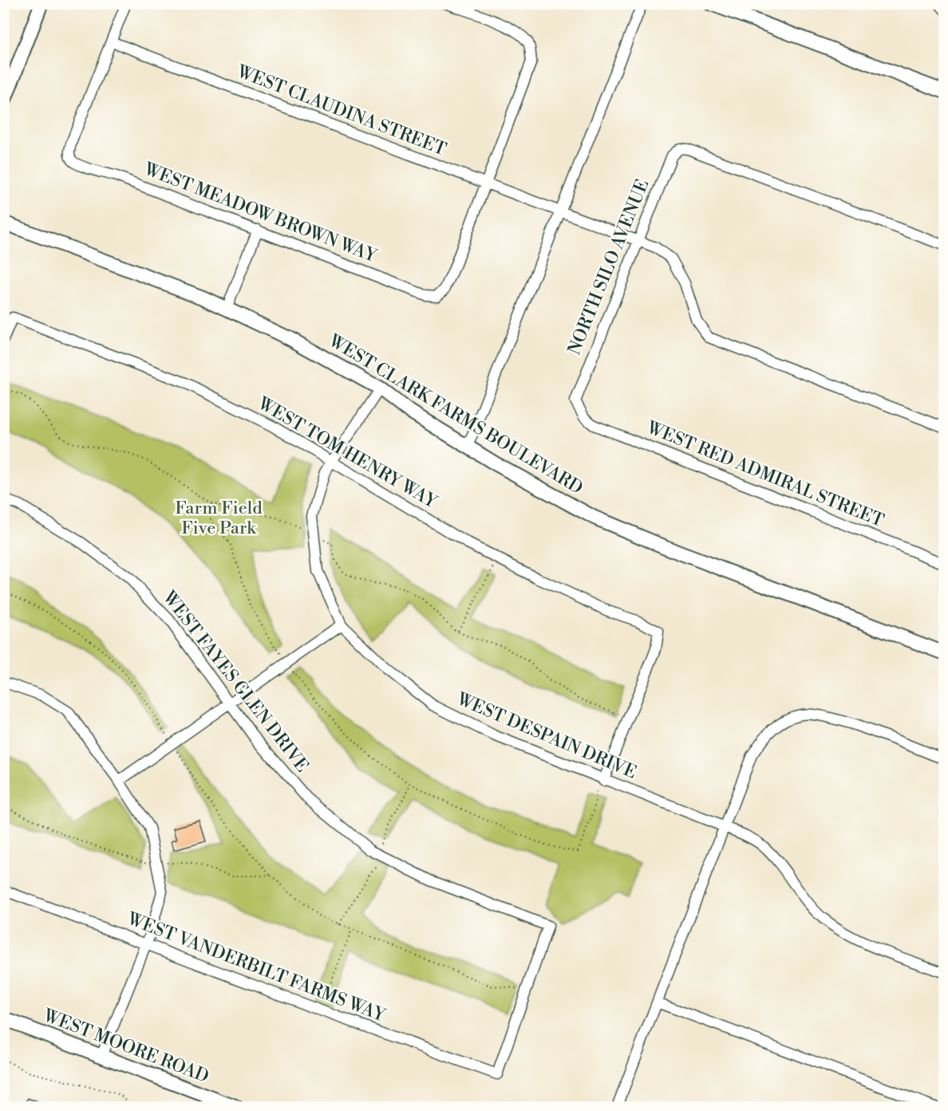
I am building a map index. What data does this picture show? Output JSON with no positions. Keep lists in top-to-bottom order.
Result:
{
  "streets": {
    "street": [
      "WEST CLAUDINA STREET",
      "WEST MEADOW BROWN WAY",
      "NORTH SILO AVENUE",
      "WEST CLARK FARMS BOULEVARD",
      "WEST TOM HENRY WAY",
      "WEST RED ADMIRAL STREET",
      "WEST FAYES GLEN DRIVE",
      "WEST DESPAIN DRIVE",
      "WEST VANDERBILT FARMS WAY",
      "WEST MOORE ROAD"
    ]
  },
  "crossings": [
    ["WEST CLAUDINA STREET", "WEST MEADOW BROWN WAY"],
    ["WEST CLAUDINA STREET", "NORTH SILO AVENUE"],
    ["NORTH SILO AVENUE", "WEST RED ADMIRAL STREET"],
    ["WEST CLARK FARMS BOULEVARD", "WEST DESPAIN DRIVE"],
    ["WEST TOM HENRY WAY", "WEST DESPAIN DRIVE"],
    ["WEST FAYES GLEN DRIVE", "WEST VANDERBILT FARMS WAY"]
  ],
  "parks": ["Farm Field Five Park"]
}
